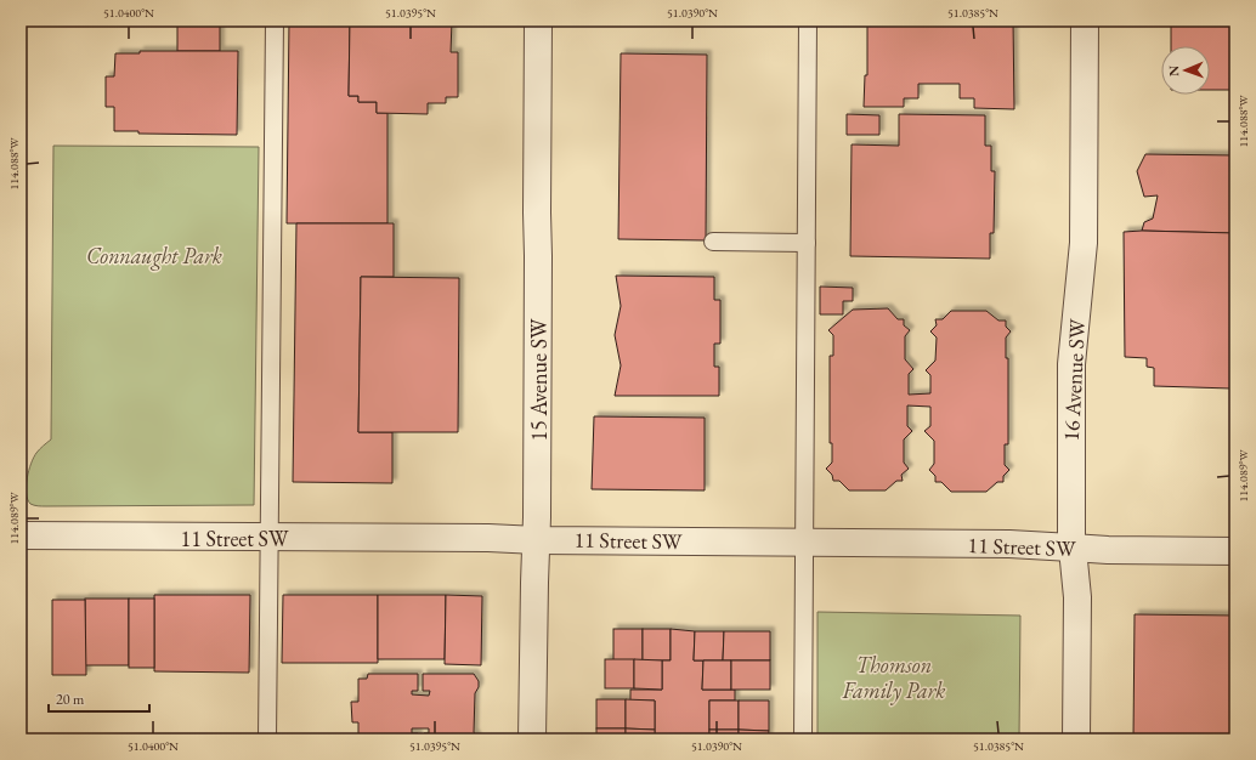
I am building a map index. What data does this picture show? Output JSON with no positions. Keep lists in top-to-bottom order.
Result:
{
  "streets": {
    "street": ["15 Avenue SW", "16 Avenue SW", "11 Street SW"]
  },
  "crossings": [
    ["15 Avenue SW", "11 Street SW"],
    ["16 Avenue SW", "11 Street SW"]
  ],
  "parks": ["Connaught Park", "Thomson Family Park"],
  "scale_bar": "20 m",
  "north": "left",
  "coordinates": [
    "51.0400°N",
    "51.0395°N",
    "51.0390°N",
    "51.0385°N",
    "114.088°W",
    "114.089°W"
  ]
}
